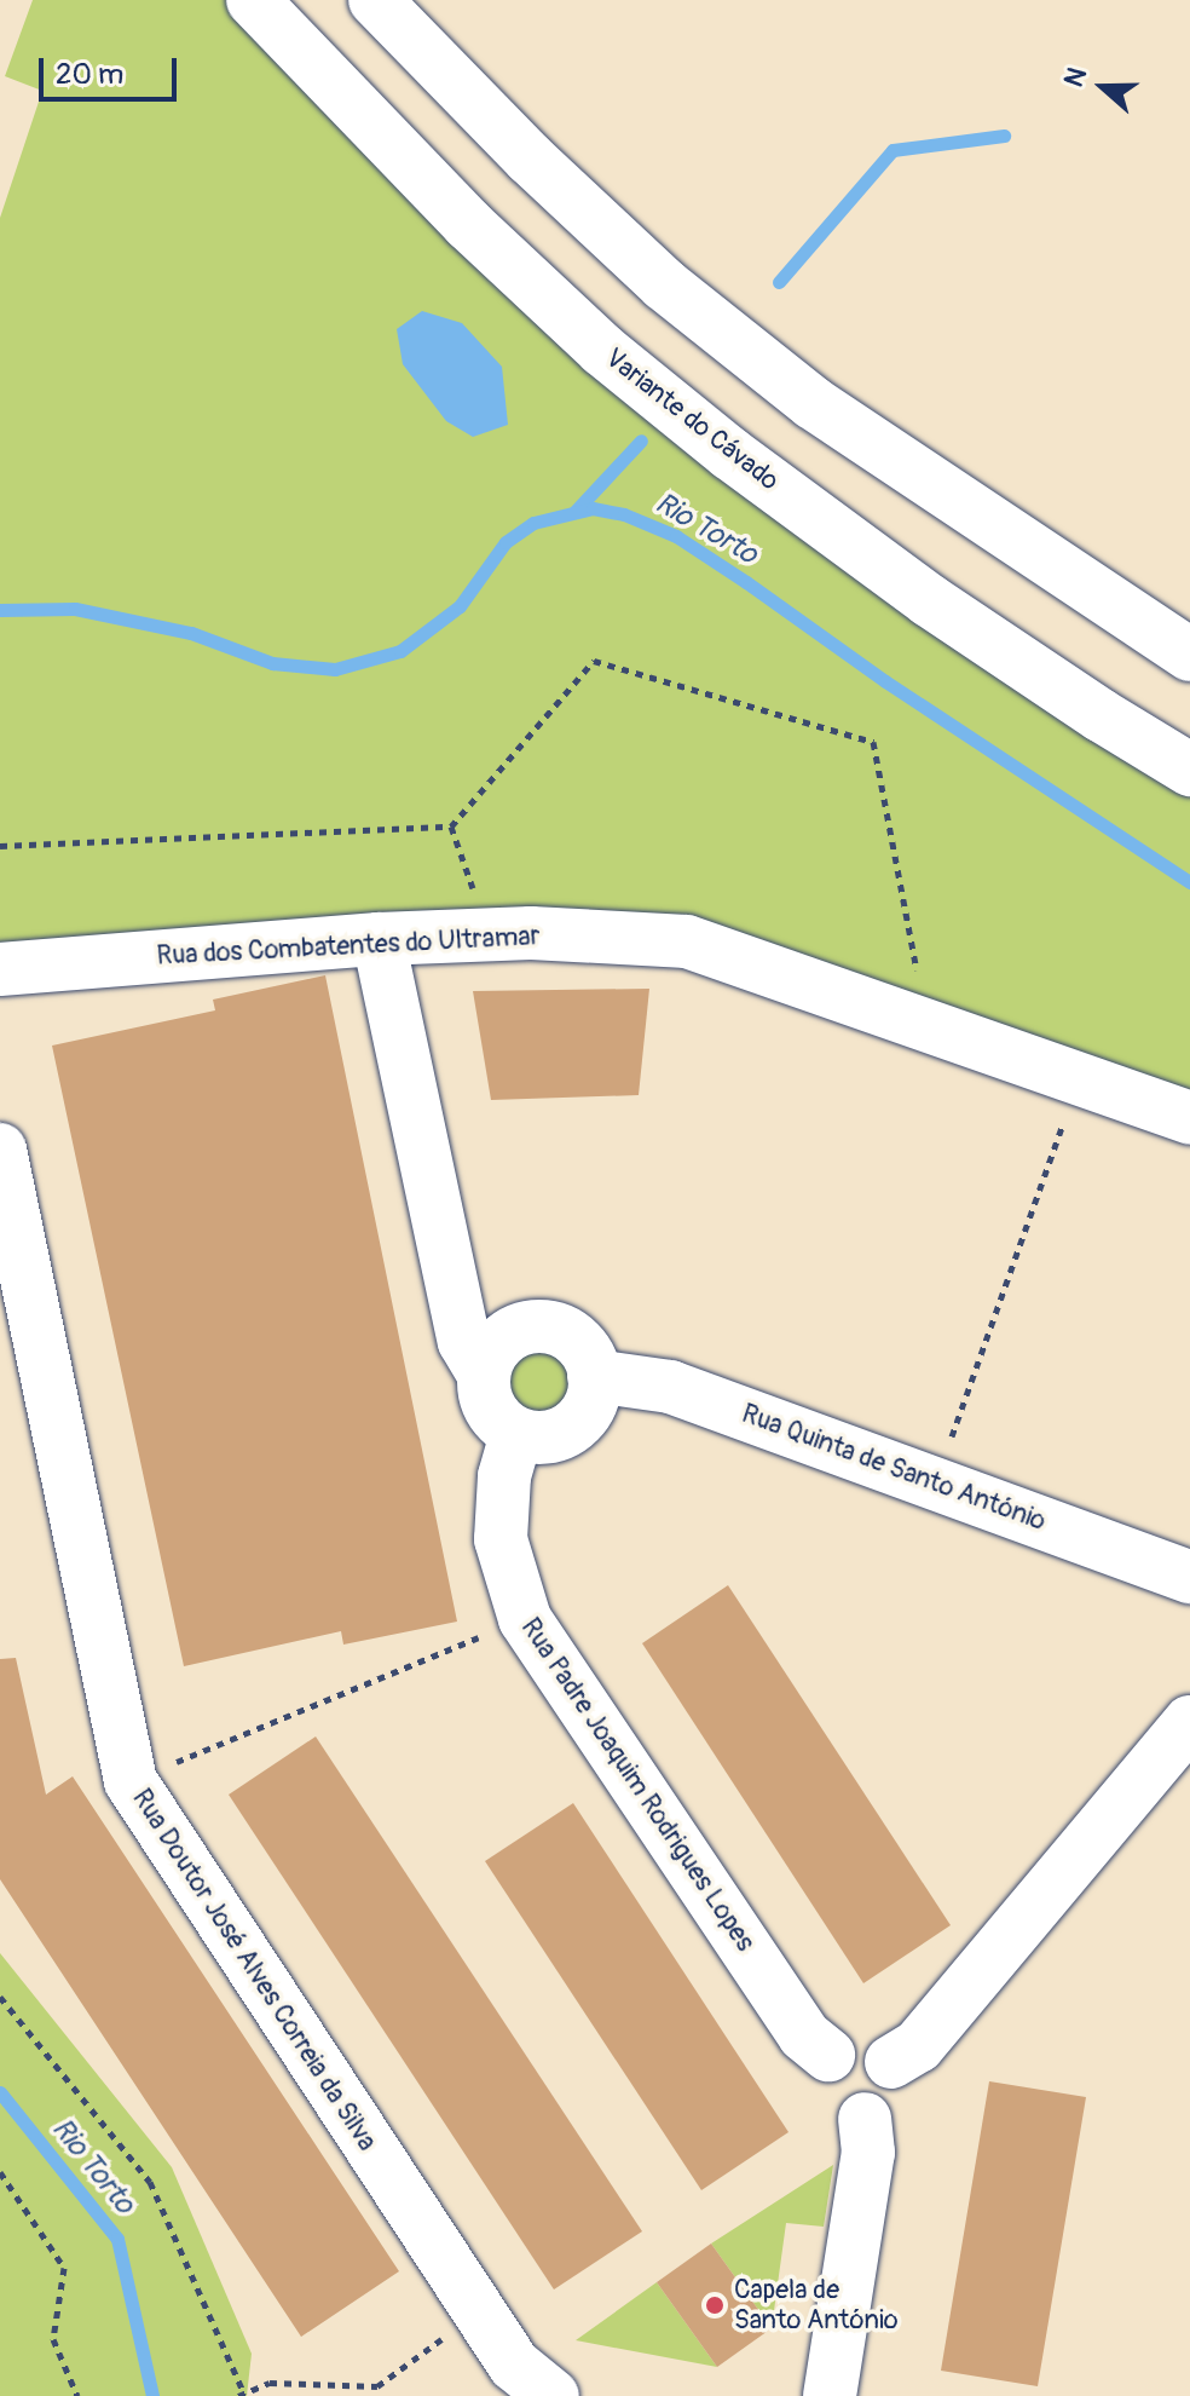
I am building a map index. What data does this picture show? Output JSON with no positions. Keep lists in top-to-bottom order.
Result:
{
  "streets": {
    "street": [
      "Variante do Cávado",
      "Rua dos Combatentes do Ultramar",
      "Rua Quinta de Santo António",
      "Rua Padre Joaquim Rodrigues Lopes",
      "Rua Doutor José Alves Correia da Silva"
    ]
  },
  "crossings": [
    ["Rua Quinta de Santo António", "Rua Padre Joaquim Rodrigues Lopes"]
  ],
  "water": ["Rio Torto"],
  "places": ["Capela de Santo António"],
  "scale_bar": "20 m",
  "north": "left"
}
